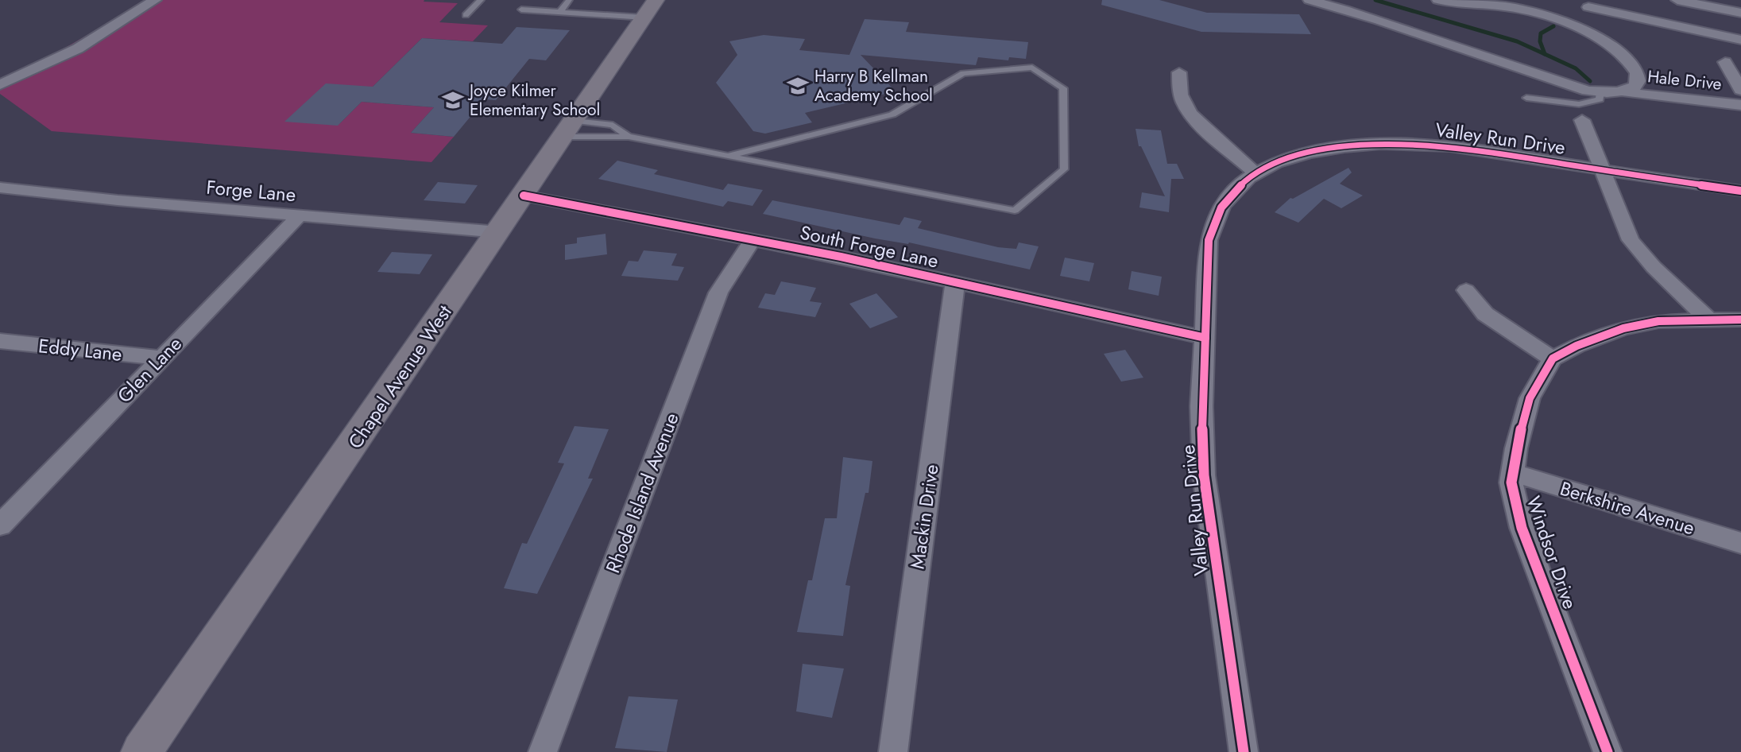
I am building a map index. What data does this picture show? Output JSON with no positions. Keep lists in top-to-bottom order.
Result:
{
  "streets": {
    "main road": ["Chapel Avenue West"],
    "street": [
      "Hale Drive",
      "Valley Run Drive",
      "Forge Lane",
      "South Forge Lane",
      "Eddy Lane",
      "Glen Lane",
      "Rhode Island Avenue",
      "Berkshire Avenue",
      "Mackin Drive",
      "Windsor Drive"
    ]
  },
  "crossings": [
    ["Valley Run Drive", "South Forge Lane"],
    ["Forge Lane", "Glen Lane"],
    ["Forge Lane", "Chapel Avenue West"],
    ["South Forge Lane", "Chapel Avenue West"],
    ["South Forge Lane", "Rhode Island Avenue"],
    ["South Forge Lane", "Mackin Drive"],
    ["Eddy Lane", "Glen Lane"],
    ["Berkshire Avenue", "Windsor Drive"]
  ],
  "places": {
    "school or university": ["Harry B Kellman Academy School", "Joyce Kilmer Elementary School"]
  }
}
